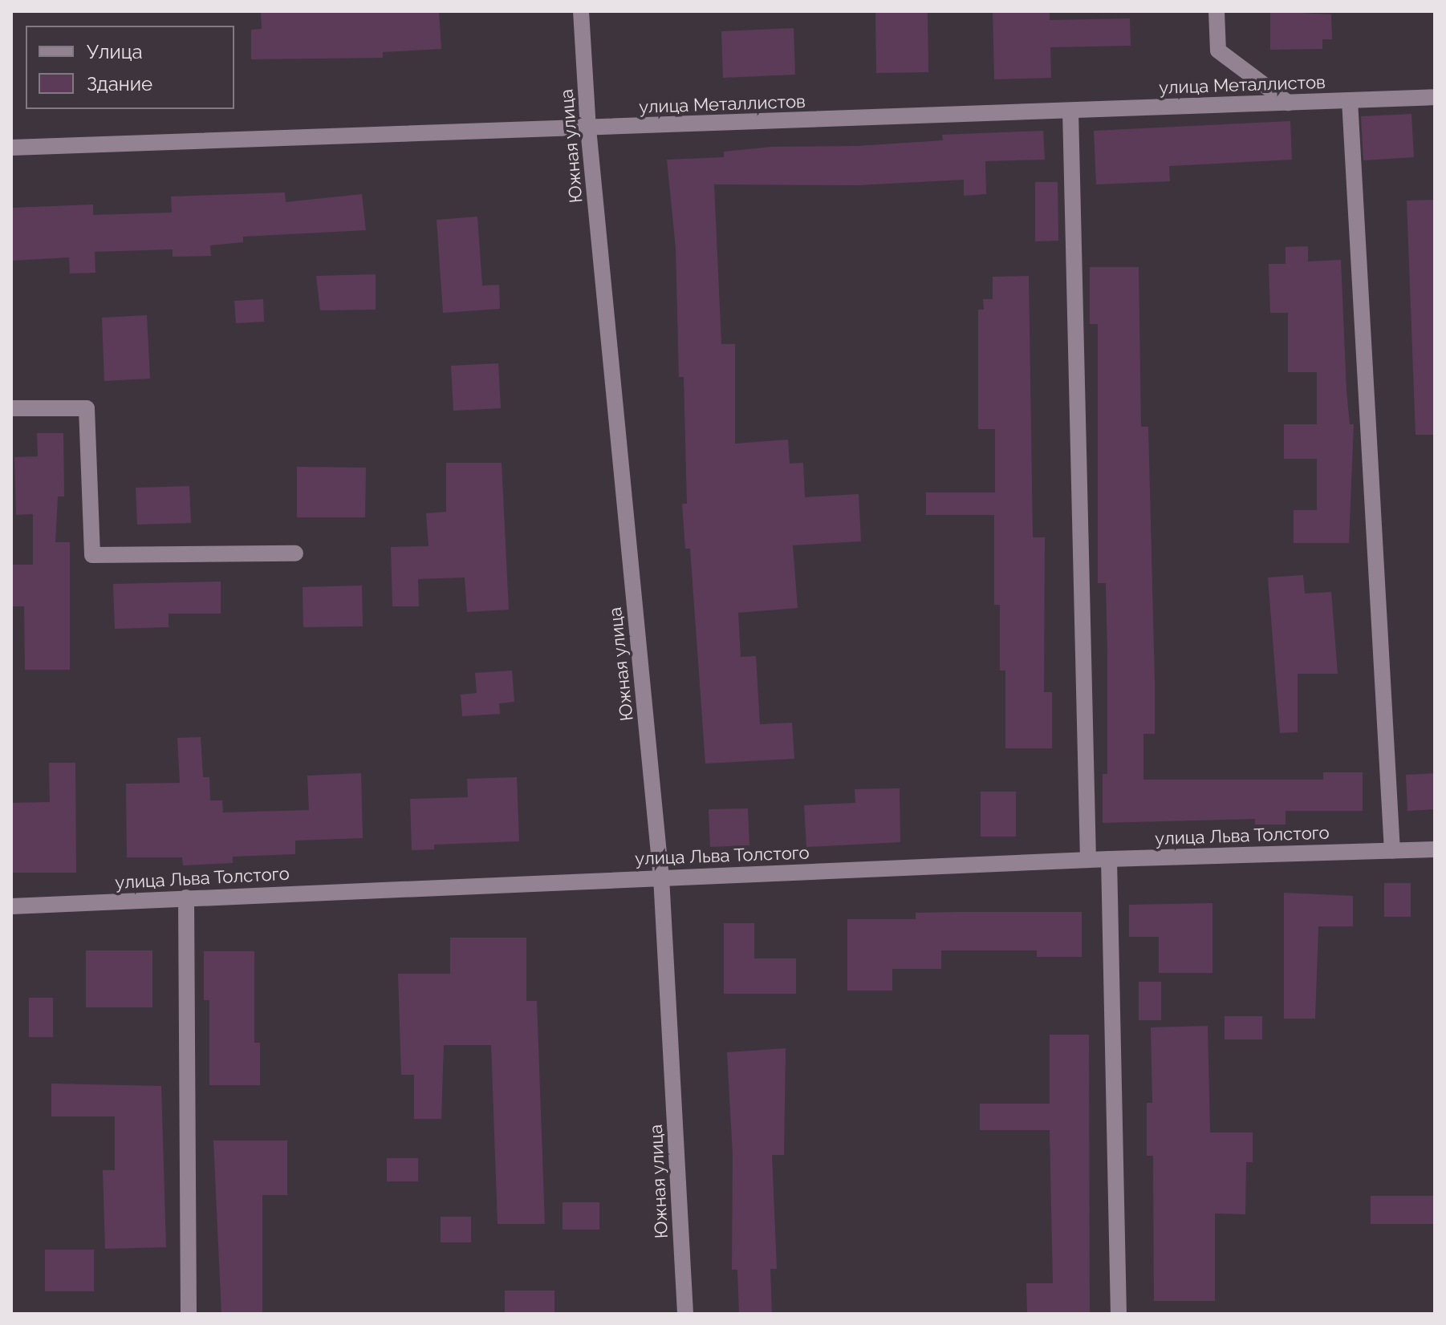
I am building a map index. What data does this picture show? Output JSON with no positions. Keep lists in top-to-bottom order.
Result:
{
  "streets": {
    "street": ["улица Металлистов", "Южная улица", "улица Льва Толстого"]
  },
  "crossings": [
    ["улица Металлистов", "Южная улица"],
    ["Южная улица", "улица Льва Толстого"]
  ],
  "legend": ["Улица", "Здание"]
}
